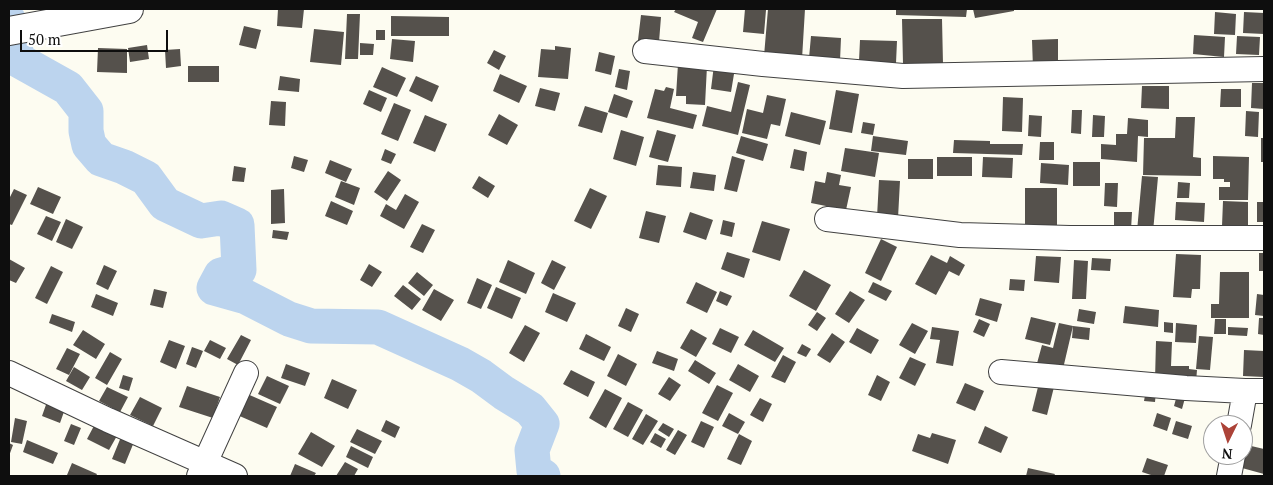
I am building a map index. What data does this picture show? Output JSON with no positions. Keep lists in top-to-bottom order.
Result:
{
  "scale_bar": "50 m",
  "north": "bottom"
}
